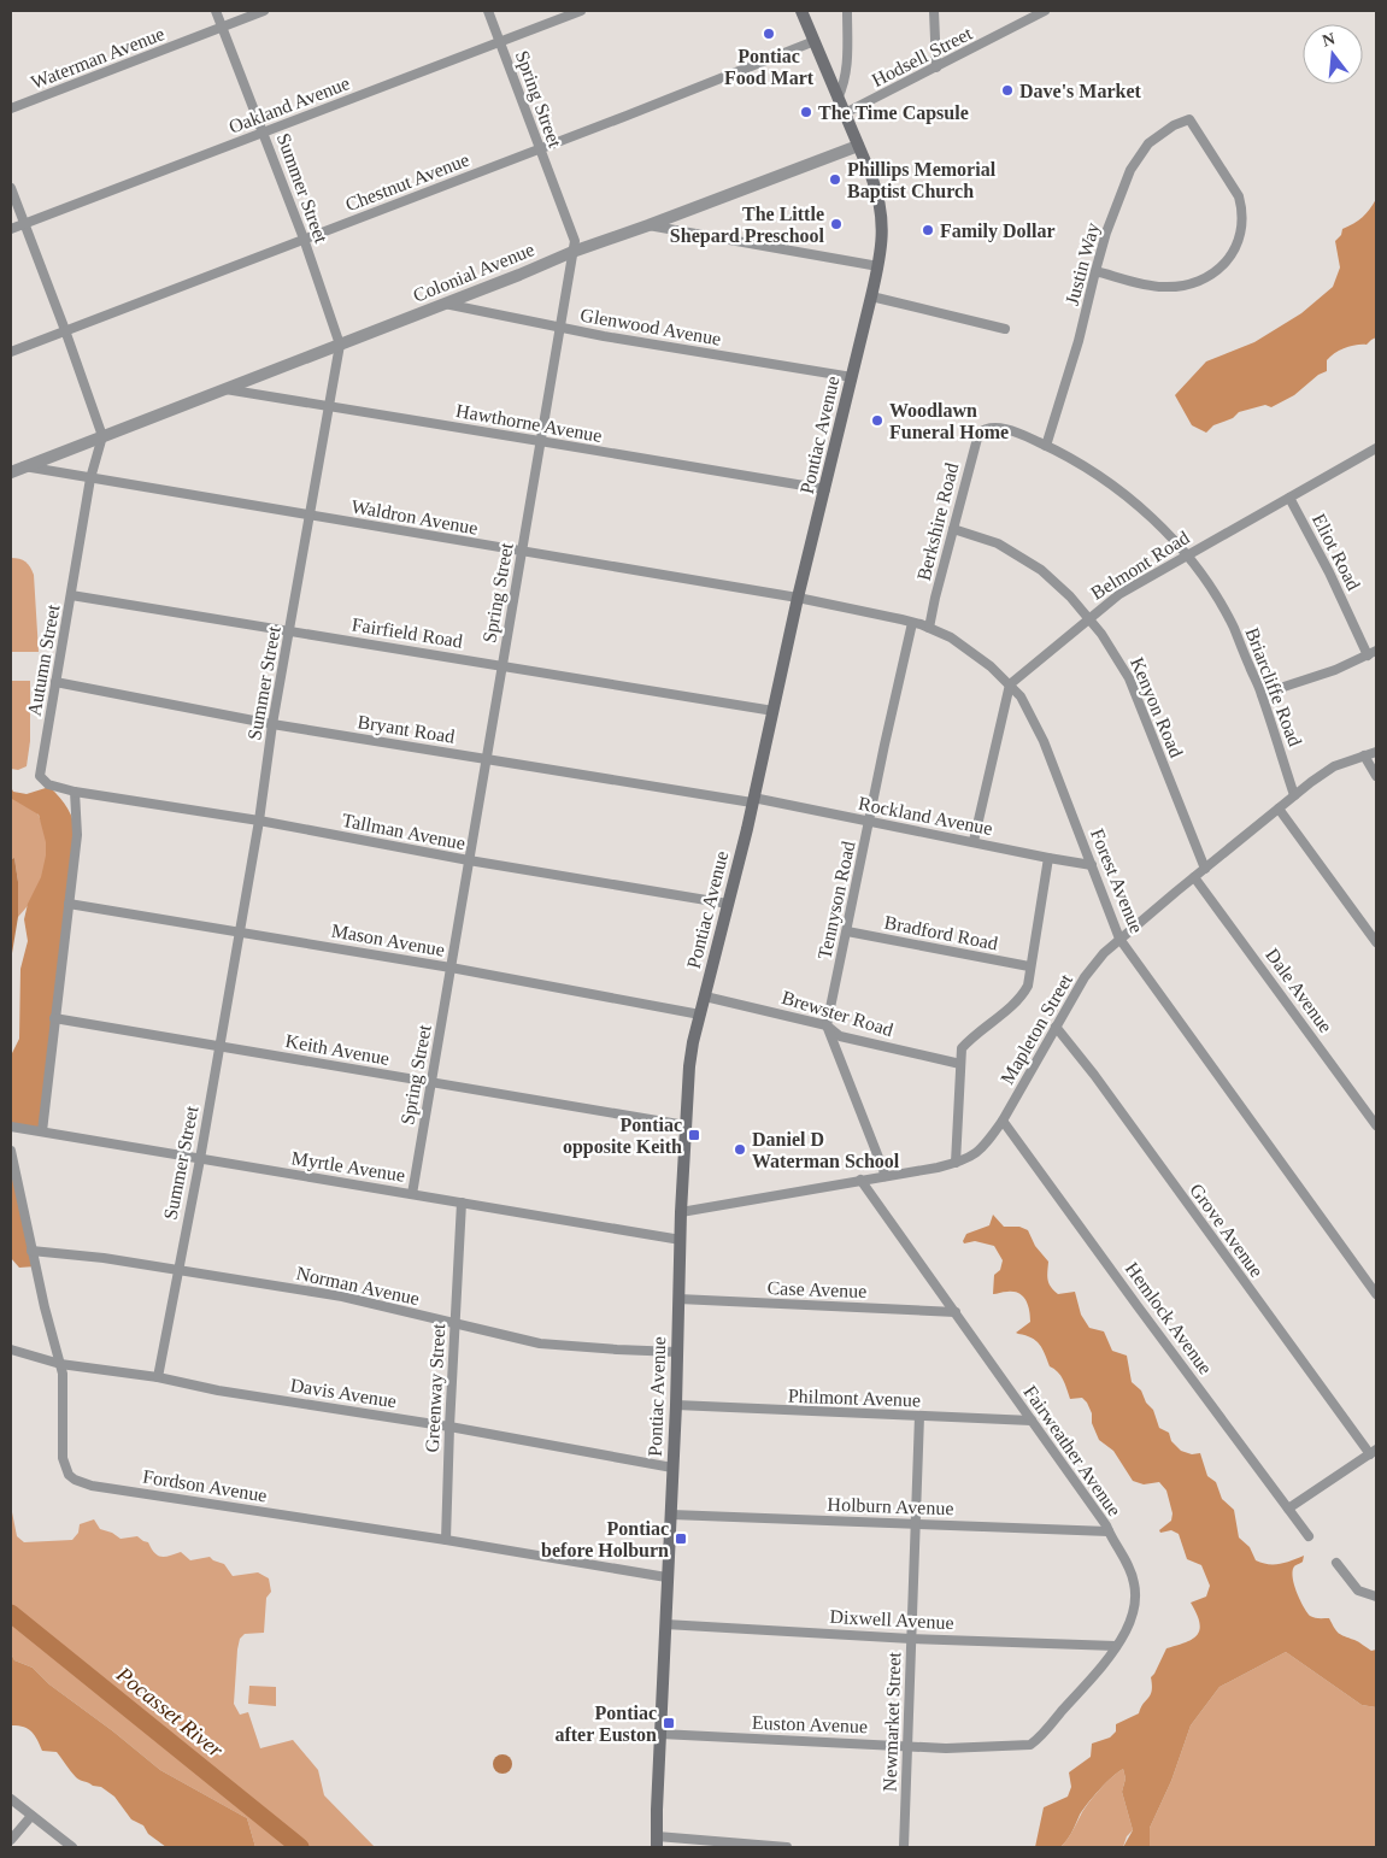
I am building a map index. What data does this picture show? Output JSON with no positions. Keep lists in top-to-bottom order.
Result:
{
  "streets": {
    "main road": ["Pontiac Avenue"],
    "street": [
      "Hodsell Street",
      "Waterman Avenue",
      "Spring Street",
      "Oakland Avenue",
      "Chestnut Avenue",
      "Summer Street",
      "Justin Way",
      "Colonial Avenue",
      "Glenwood Avenue",
      "Hawthorne Avenue",
      "Waldron Avenue",
      "Berkshire Road",
      "Eliot Road",
      "Belmont Road",
      "Fairfield Road",
      "Autumn Street",
      "Briarcliffe Road",
      "Kenyon Road",
      "Bryant Road",
      "Rockland Avenue",
      "Tallman Avenue",
      "Forest Avenue",
      "Tennyson Road",
      "Bradford Road",
      "Mason Avenue",
      "Dale Avenue",
      "Brewster Road",
      "Mapleton Street",
      "Keith Avenue",
      "Myrtle Avenue",
      "Grove Avenue",
      "Norman Avenue",
      "Case Avenue",
      "Hemlock Avenue",
      "Greenway Street",
      "Davis Avenue",
      "Philmont Avenue",
      "Fairweather Avenue",
      "Fordson Avenue",
      "Holburn Avenue",
      "Dixwell Avenue",
      "Newmarket Street",
      "Euston Avenue"
    ]
  },
  "crossings": [
    ["Hodsell Street", "Pontiac Avenue"],
    ["Waterman Avenue", "Summer Street"],
    ["Spring Street", "Oakland Avenue"],
    ["Spring Street", "Chestnut Avenue"],
    ["Spring Street", "Colonial Avenue"],
    ["Spring Street", "Glenwood Avenue"],
    ["Spring Street", "Hawthorne Avenue"],
    ["Spring Street", "Waldron Avenue"],
    ["Spring Street", "Fairfield Road"],
    ["Spring Street", "Bryant Road"],
    ["Spring Street", "Tallman Avenue"],
    ["Spring Street", "Mason Avenue"],
    ["Spring Street", "Keith Avenue"],
    ["Spring Street", "Myrtle Avenue"],
    ["Oakland Avenue", "Summer Street"],
    ["Chestnut Avenue", "Summer Street"],
    ["Chestnut Avenue", "Pontiac Avenue"],
    ["Summer Street", "Colonial Avenue"],
    ["Summer Street", "Hawthorne Avenue"],
    ["Summer Street", "Waldron Avenue"],
    ["Summer Street", "Fairfield Road"],
    ["Summer Street", "Bryant Road"],
    ["Summer Street", "Tallman Avenue"],
    ["Summer Street", "Mason Avenue"],
    ["Summer Street", "Keith Avenue"],
    ["Summer Street", "Myrtle Avenue"],
    ["Summer Street", "Norman Avenue"],
    ["Summer Street", "Davis Avenue"],
    ["Justin Way", "Briarcliffe Road"],
    ["Colonial Avenue", "Glenwood Avenue"],
    ["Colonial Avenue", "Hawthorne Avenue"],
    ["Colonial Avenue", "Pontiac Avenue"],
    ["Colonial Avenue", "Waldron Avenue"],
    ["Colonial Avenue", "Autumn Street"],
    ["Glenwood Avenue", "Pontiac Avenue"],
    ["Hawthorne Avenue", "Pontiac Avenue"],
    ["Pontiac Avenue", "Waldron Avenue"],
    ["Pontiac Avenue", "Fairfield Road"],
    ["Pontiac Avenue", "Bryant Road"],
    ["Pontiac Avenue", "Rockland Avenue"],
    ["Pontiac Avenue", "Tallman Avenue"],
    ["Pontiac Avenue", "Forest Avenue"],
    ["Pontiac Avenue", "Mason Avenue"],
    ["Pontiac Avenue", "Brewster Road"],
    ["Pontiac Avenue", "Mapleton Street"],
    ["Pontiac Avenue", "Keith Avenue"],
    ["Pontiac Avenue", "Myrtle Avenue"],
    ["Pontiac Avenue", "Norman Avenue"],
    ["Pontiac Avenue", "Case Avenue"],
    ["Pontiac Avenue", "Davis Avenue"],
    ["Pontiac Avenue", "Philmont Avenue"],
    ["Pontiac Avenue", "Fordson Avenue"],
    ["Pontiac Avenue", "Holburn Avenue"],
    ["Pontiac Avenue", "Dixwell Avenue"],
    ["Pontiac Avenue", "Euston Avenue"],
    ["Waldron Avenue", "Autumn Street"],
    ["Waldron Avenue", "Forest Avenue"],
    ["Berkshire Road", "Briarcliffe Road"],
    ["Berkshire Road", "Kenyon Road"],
    ["Berkshire Road", "Forest Avenue"],
    ["Eliot Road", "Belmont Road"],
    ["Belmont Road", "Briarcliffe Road"],
    ["Belmont Road", "Kenyon Road"],
    ["Belmont Road", "Forest Avenue"],
    ["Fairfield Road", "Autumn Street"],
    ["Autumn Street", "Bryant Road"],
    ["Autumn Street", "Tallman Avenue"],
    ["Briarcliffe Road", "Mapleton Street"],
    ["Kenyon Road", "Mapleton Street"],
    ["Bryant Road", "Rockland Avenue"],
    ["Rockland Avenue", "Forest Avenue"],
    ["Rockland Avenue", "Tennyson Road"],
    ["Forest Avenue", "Tennyson Road"],
    ["Forest Avenue", "Mapleton Street"],
    ["Tennyson Road", "Bradford Road"],
    ["Tennyson Road", "Brewster Road"],
    ["Dale Avenue", "Mapleton Street"],
    ["Mapleton Street", "Grove Avenue"],
    ["Mapleton Street", "Hemlock Avenue"],
    ["Mapleton Street", "Fairweather Avenue"],
    ["Myrtle Avenue", "Greenway Street"],
    ["Norman Avenue", "Greenway Street"],
    ["Norman Avenue", "Fordson Avenue"],
    ["Case Avenue", "Fairweather Avenue"],
    ["Greenway Street", "Davis Avenue"],
    ["Greenway Street", "Fordson Avenue"],
    ["Davis Avenue", "Fordson Avenue"],
    ["Philmont Avenue", "Fairweather Avenue"],
    ["Philmont Avenue", "Newmarket Street"],
    ["Fairweather Avenue", "Holburn Avenue"],
    ["Fairweather Avenue", "Dixwell Avenue"],
    ["Fairweather Avenue", "Euston Avenue"],
    ["Holburn Avenue", "Newmarket Street"],
    ["Dixwell Avenue", "Newmarket Street"],
    ["Newmarket Street", "Euston Avenue"]
  ],
  "water": ["Pocasset River"],
  "places": {
    "other": [
      "Pontiac Food Mart",
      "Dave's Market",
      "The Time Capsule",
      "Phillips Memorial Baptist Church",
      "The Little Shepard Preschool",
      "Family Dollar",
      "Woodlawn Funeral Home",
      "Daniel D Waterman School"
    ],
    "transit": ["Pontiac opposite Keith", "Pontiac before Holburn", "Pontiac after Euston"]
  },
  "north": "top"
}
